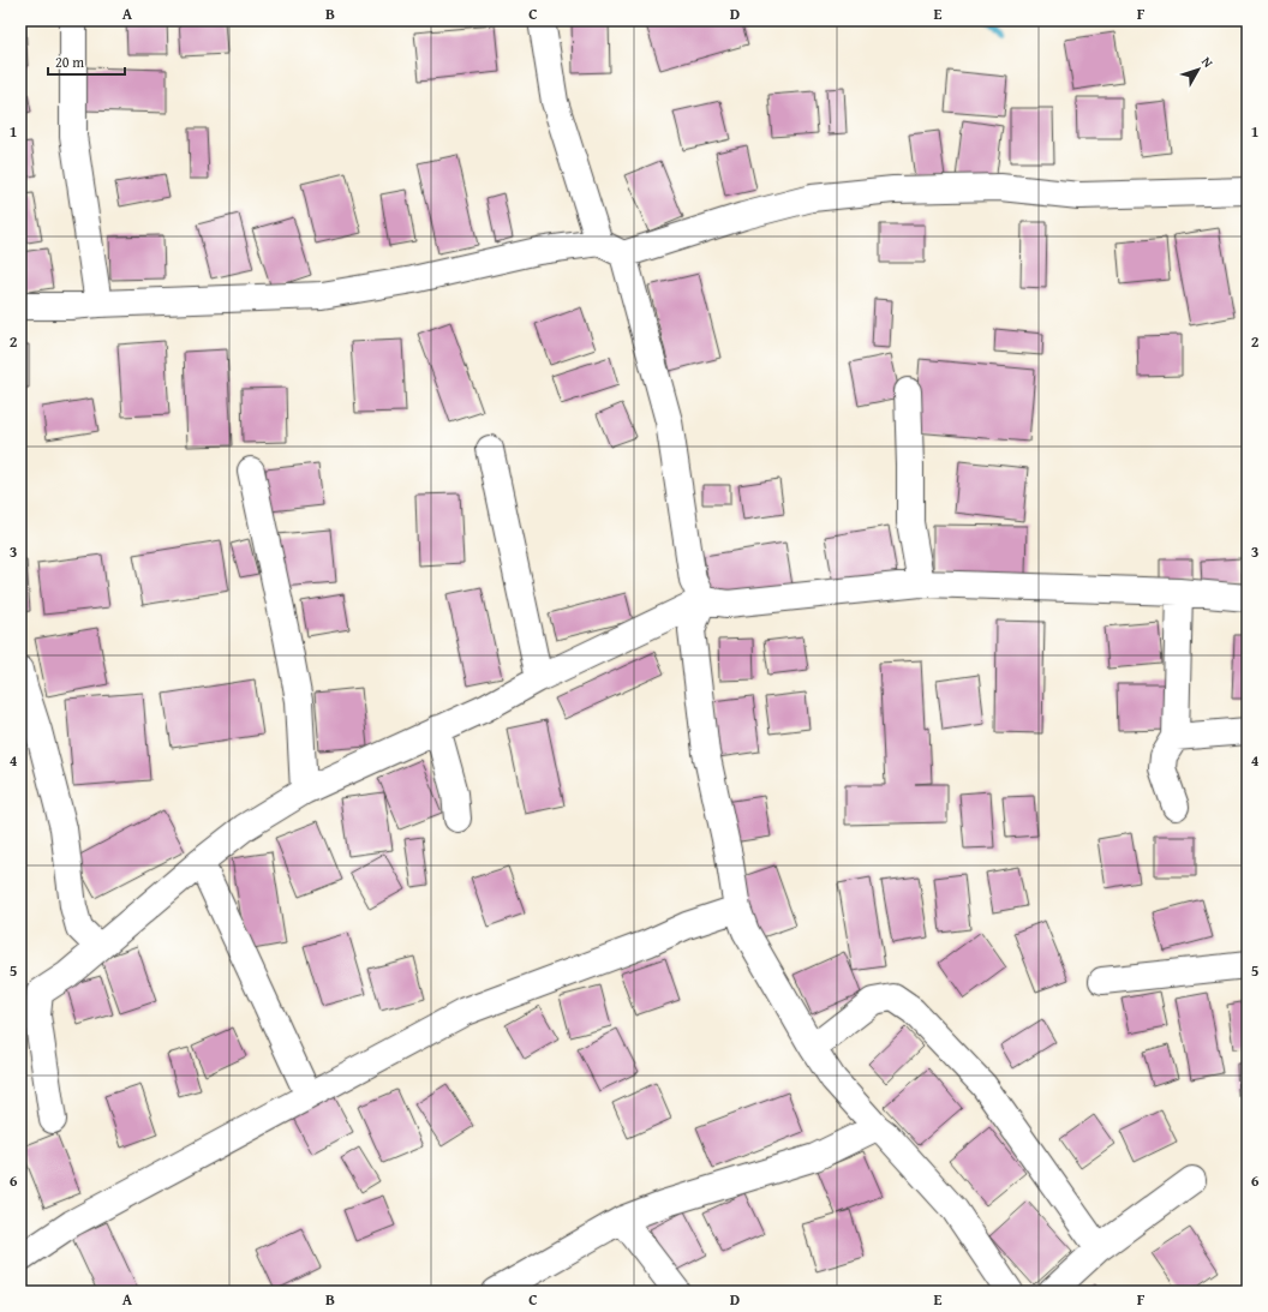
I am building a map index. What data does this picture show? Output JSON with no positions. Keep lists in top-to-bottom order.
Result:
{
  "scale_bar": "20 m",
  "north": "top right",
  "grid": {
    "columns": [
      "A",
      "B",
      "C",
      "D",
      "E",
      "F"
    ],
    "rows": [
      "1",
      "2",
      "3",
      "4",
      "5",
      "6"
    ]
  }
}
